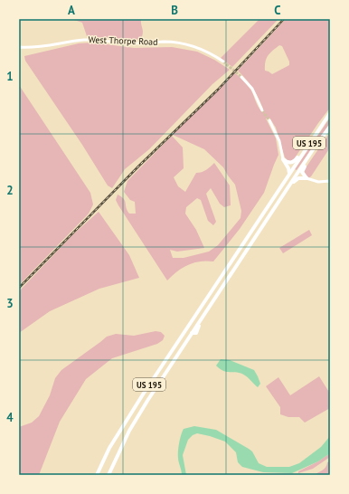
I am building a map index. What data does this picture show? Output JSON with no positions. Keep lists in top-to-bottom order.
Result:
{
  "streets": {
    "highway": ["US 195"],
    "street": ["West Thorpe Road"]
  },
  "grid": {
    "columns": ["A", "B", "C"],
    "rows": [
      "1",
      "2",
      "3",
      "4"
    ]
  }
}
